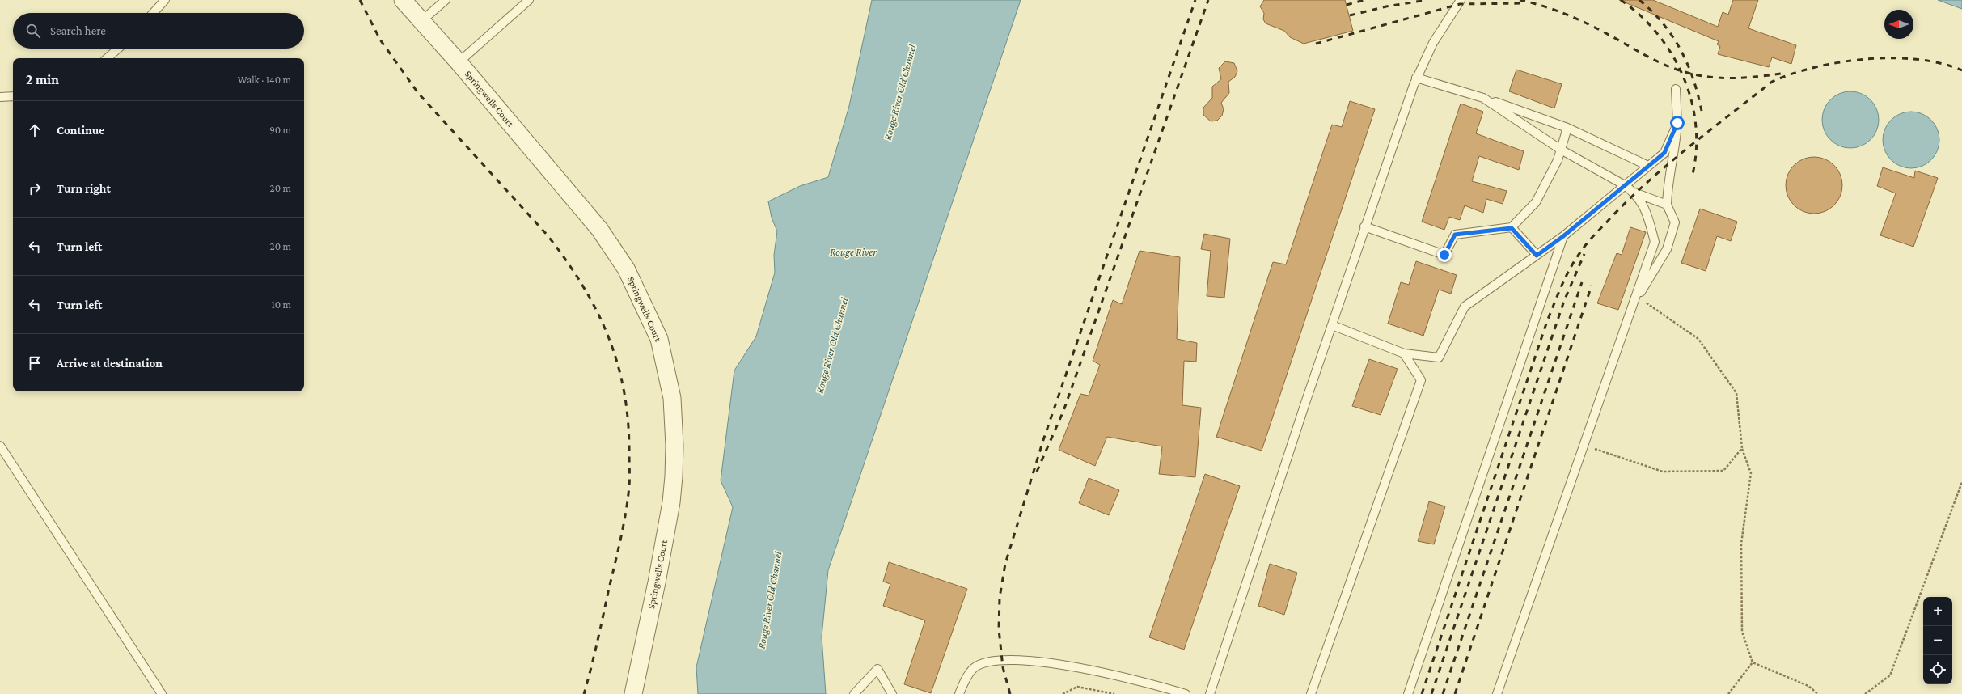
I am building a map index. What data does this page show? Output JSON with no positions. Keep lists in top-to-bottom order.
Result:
{
  "streets": {
    "street": ["Springwells Court"]
  },
  "water": ["Rouge River Old Channel", "Rouge River"],
  "north": "left",
  "page": {
    "search": "Search here",
    "heading": ["2 min", "Walk · 140 m"],
    "list": [
      ["Continue", "90 m"],
      ["Turn right", "20 m"],
      ["Turn left", "20 m"],
      ["Turn left", "10 m"],
      "Arrive at destination"
    ],
    "map_buttons": ["+", "−"]
  }
}
